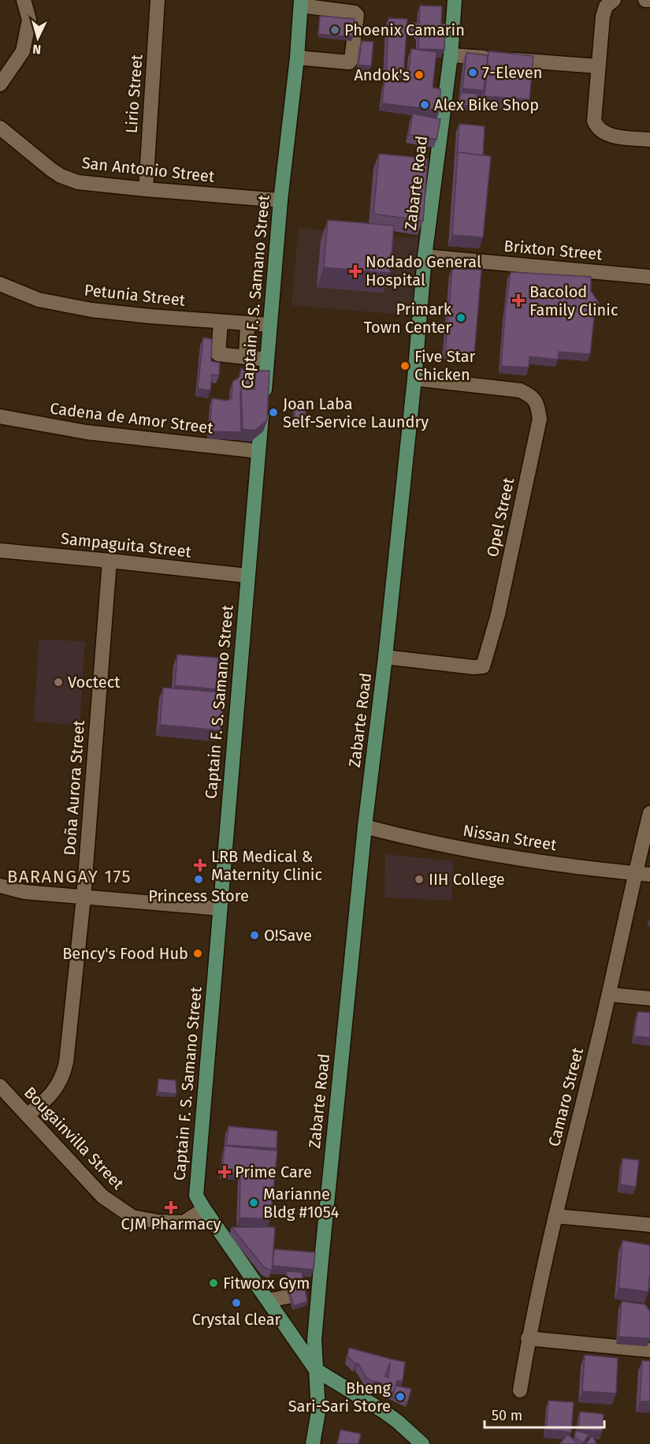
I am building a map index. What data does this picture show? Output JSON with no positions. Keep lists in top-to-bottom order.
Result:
{
  "streets": {
    "main road": ["Zabarte Road", "Captain F. S. Samano Street"],
    "street": [
      "Lirio Street",
      "San Antonio Street",
      "Brixton Street",
      "Petunia Street",
      "Cadena de Amor Street",
      "Opel Street",
      "Sampaguita Street",
      "Doña Aurora Street",
      "Nissan Street",
      "Camaro Street",
      "Bougainvilla Street"
    ]
  },
  "crossings": [
    ["Lirio Street", "San Antonio Street"],
    ["San Antonio Street", "Captain F. S. Samano Street"],
    ["Zabarte Road", "Brixton Street"],
    ["Zabarte Road", "Captain F. S. Samano Street"],
    ["Zabarte Road", "Opel Street"],
    ["Zabarte Road", "Nissan Street"],
    ["Captain F. S. Samano Street", "Petunia Street"],
    ["Captain F. S. Samano Street", "Cadena de Amor Street"],
    ["Captain F. S. Samano Street", "Sampaguita Street"],
    ["Captain F. S. Samano Street", "Bougainvilla Street"],
    ["Sampaguita Street", "Doña Aurora Street"],
    ["Doña Aurora Street", "Bougainvilla Street"],
    ["Nissan Street", "Camaro Street"]
  ],
  "districts": ["BARANGAY 175"],
  "places": {
    "other": [
      "Phoenix Camarin",
      "7-Eleven",
      "Andok's",
      "Alex Bike Shop",
      "Primark Town Center",
      "Five Star Chicken",
      "Joan Laba Self-Service Laundry",
      "Voctect",
      "Princess Store",
      "IIH College",
      "O!Save",
      "Bency's Food Hub",
      "Marianne Bldg #1054",
      "Fitworx Gym",
      "Crystal Clear",
      "Bheng Sari-Sari Store"
    ],
    "health": [
      "Nodado General Hospital",
      "Bacolod Family Clinic",
      "LRB Medical & Maternity Clinic",
      "Prime Care",
      "CJM Pharmacy"
    ]
  },
  "scale_bar": "50 m",
  "north": "bottom"
}
